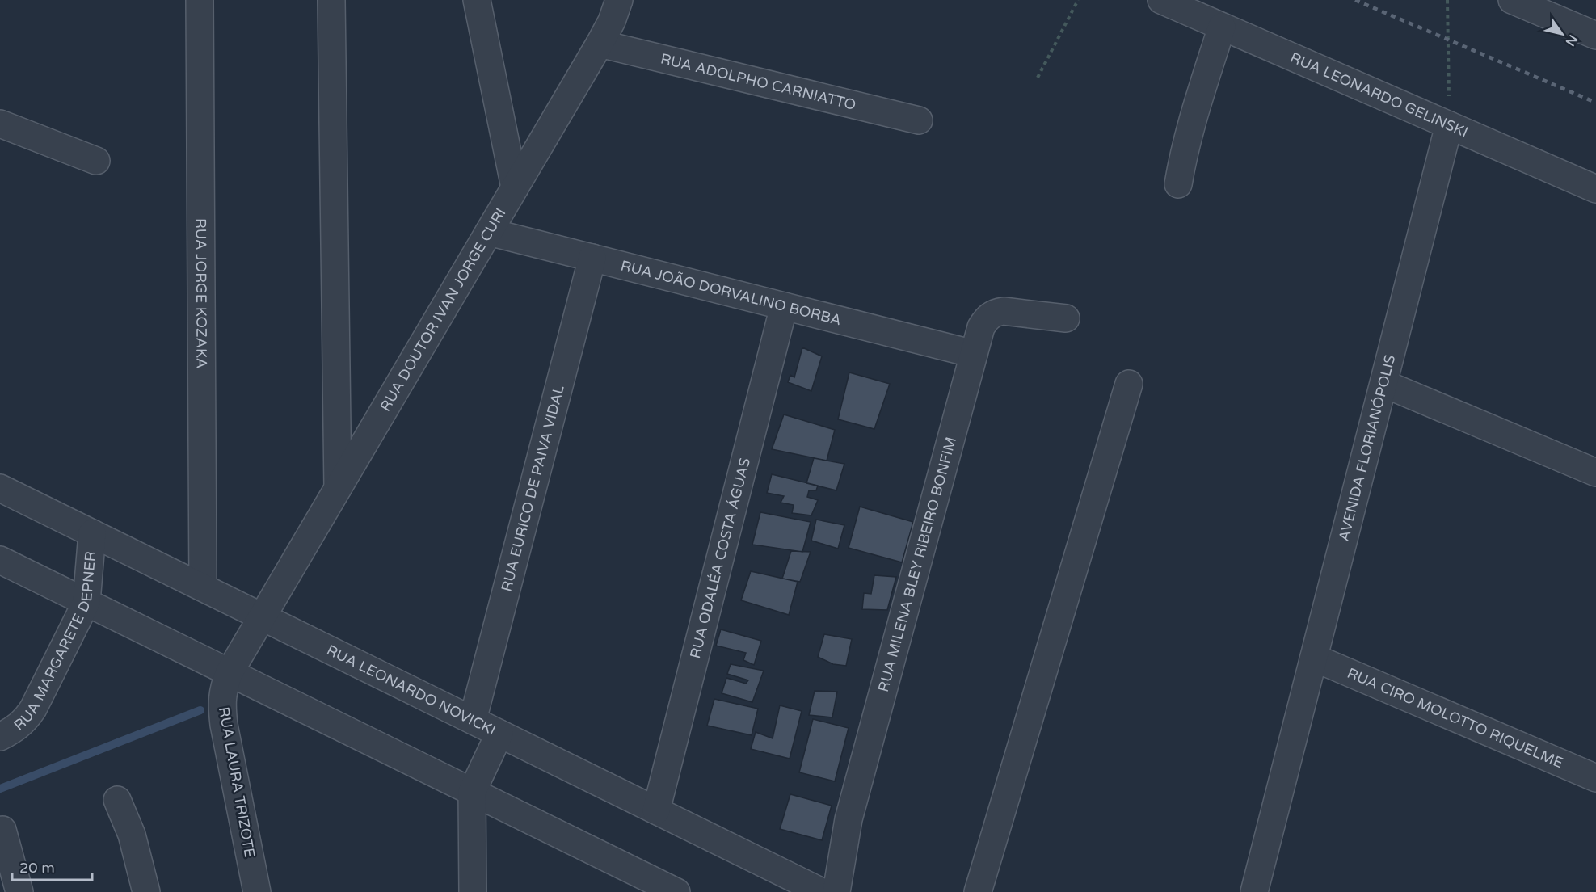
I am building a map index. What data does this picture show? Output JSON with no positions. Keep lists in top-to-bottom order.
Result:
{
  "streets": {
    "street": [
      "RUA ADOLPHO CARNIATTO",
      "RUA LEONARDO GELINSKI",
      "RUA JOÃO DORVALINO BORBA",
      "RUA JORGE KOZAKA",
      "RUA DOUTOR IVAN JORGE CURI",
      "AVENIDA FLORIANÓPOLIS",
      "RUA EURICO DE PAIVA VIDAL",
      "RUA ODALÉA COSTA ÁGUAS",
      "RUA MILENA BLEY RIBEIRO BONFIM",
      "RUA MARGARETE DEPNER",
      "RUA LEONARDO NOVICKI",
      "RUA CIRO MOLOTTO RIQUELME",
      "RUA LAURA TRIZOTE"
    ]
  },
  "crossings": [
    ["RUA ADOLPHO CARNIATTO", "RUA DOUTOR IVAN JORGE CURI"],
    ["RUA LEONARDO GELINSKI", "AVENIDA FLORIANÓPOLIS"],
    ["RUA JOÃO DORVALINO BORBA", "RUA DOUTOR IVAN JORGE CURI"],
    ["RUA JOÃO DORVALINO BORBA", "RUA EURICO DE PAIVA VIDAL"],
    ["RUA JOÃO DORVALINO BORBA", "RUA ODALÉA COSTA ÁGUAS"],
    ["RUA JOÃO DORVALINO BORBA", "RUA MILENA BLEY RIBEIRO BONFIM"],
    ["RUA JORGE KOZAKA", "RUA LEONARDO NOVICKI"],
    ["RUA DOUTOR IVAN JORGE CURI", "RUA LEONARDO NOVICKI"],
    ["RUA DOUTOR IVAN JORGE CURI", "RUA LAURA TRIZOTE"],
    ["AVENIDA FLORIANÓPOLIS", "RUA CIRO MOLOTTO RIQUELME"],
    ["RUA EURICO DE PAIVA VIDAL", "RUA LEONARDO NOVICKI"],
    ["RUA ODALÉA COSTA ÁGUAS", "RUA LEONARDO NOVICKI"],
    ["RUA MARGARETE DEPNER", "RUA LEONARDO NOVICKI"],
    ["RUA LEONARDO NOVICKI", "RUA LAURA TRIZOTE"]
  ],
  "scale_bar": "20 m",
  "north": "bottom right"
}
